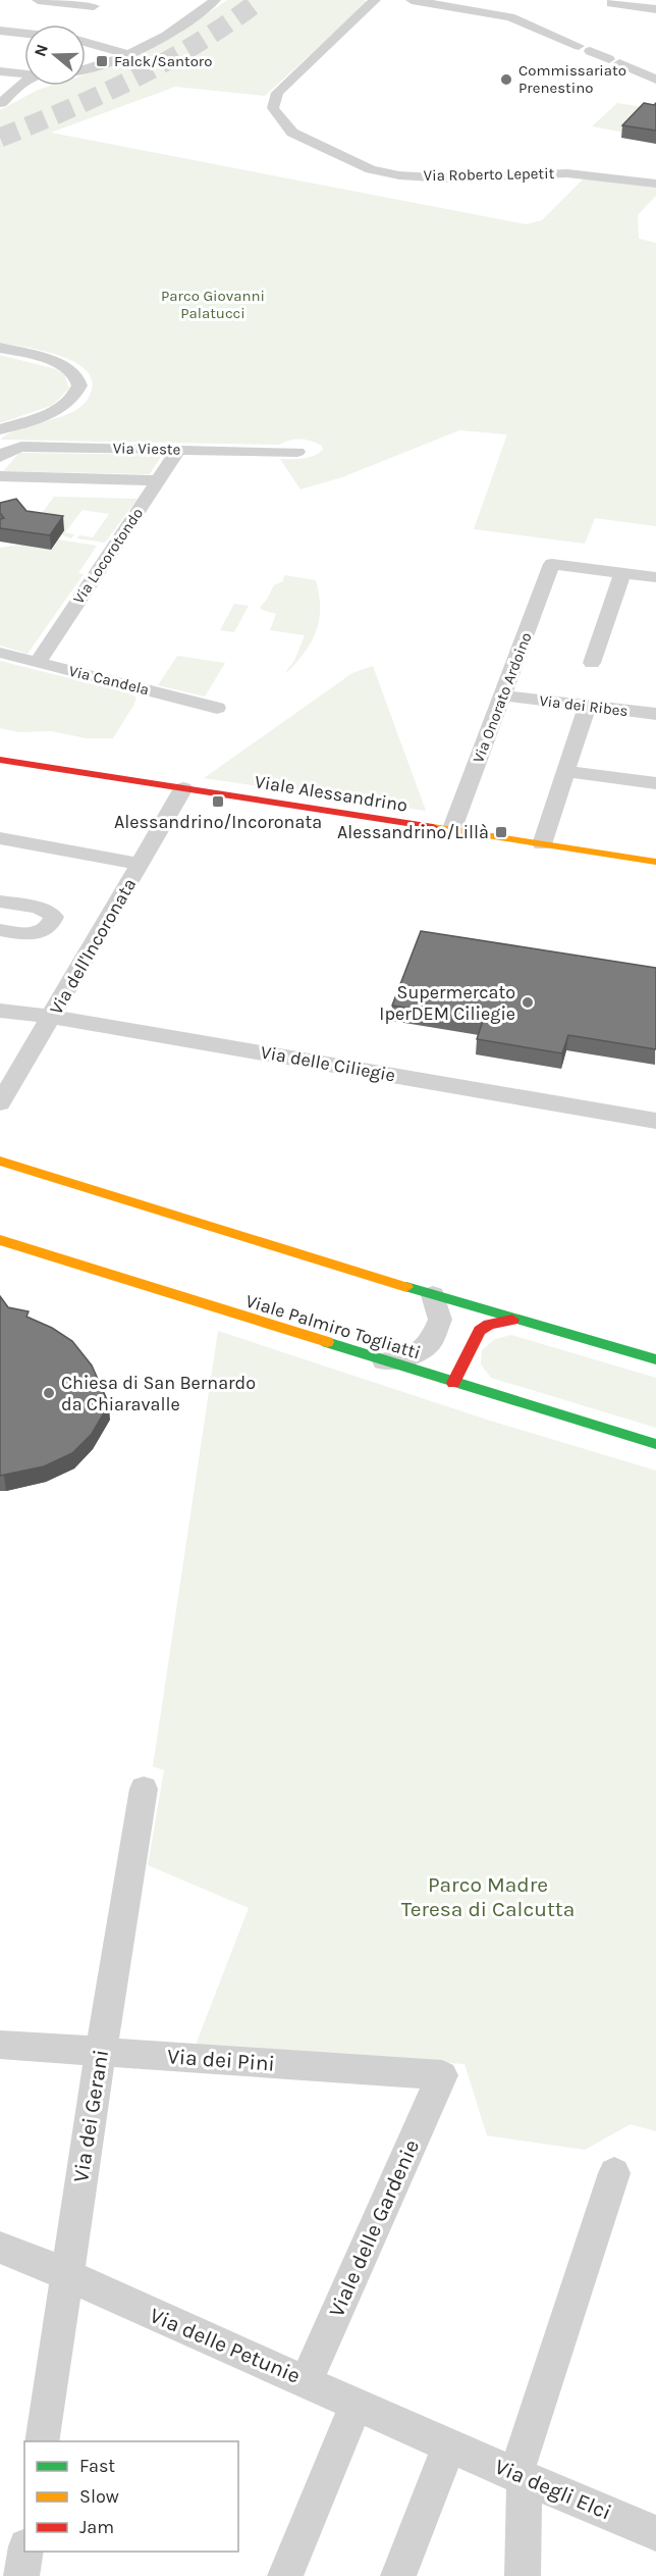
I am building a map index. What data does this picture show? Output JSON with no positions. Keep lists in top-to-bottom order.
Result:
{
  "streets": {
    "main road": ["Viale Alessandrino", "Viale Palmiro Togliatti"],
    "street": [
      "Via Roberto Lepetit",
      "Via Vieste",
      "Via Locorotondo",
      "Via Candela",
      "Via Onorato Ardoino",
      "Via dei Ribes",
      "Via dell'Incoronata",
      "Via delle Ciliegie",
      "Via dei Pini",
      "Via dei Gerani",
      "Viale delle Gardenie",
      "Via delle Petunie",
      "Via degli Elci"
    ]
  },
  "crossings": [
    ["Via Vieste", "Via Locorotondo"],
    ["Via Locorotondo", "Via Candela"],
    ["Via Onorato Ardoino", "Viale Alessandrino"],
    ["Viale Alessandrino", "Via dell'Incoronata"],
    ["Via dell'Incoronata", "Via delle Ciliegie"],
    ["Via dei Pini", "Via dei Gerani"],
    ["Via dei Pini", "Viale delle Gardenie"],
    ["Via dei Gerani", "Via delle Petunie"],
    ["Viale delle Gardenie", "Via delle Petunie"],
    ["Via delle Petunie", "Via degli Elci"]
  ],
  "parks": ["Parco Giovanni Palatucci", "Parco Madre Teresa di Calcutta"],
  "places": {
    "transit": ["Falck/Santoro", "Alessandrino/Incoronata", "Alessandrino/Lillà"],
    "other": ["Commissariato Prenestino", "Supermercato IperDEM Ciliegie", "Chiesa di San Bernardo da Chiaravalle"]
  },
  "legend": ["Fast", "Slow", "Jam"],
  "north": "left"
}
